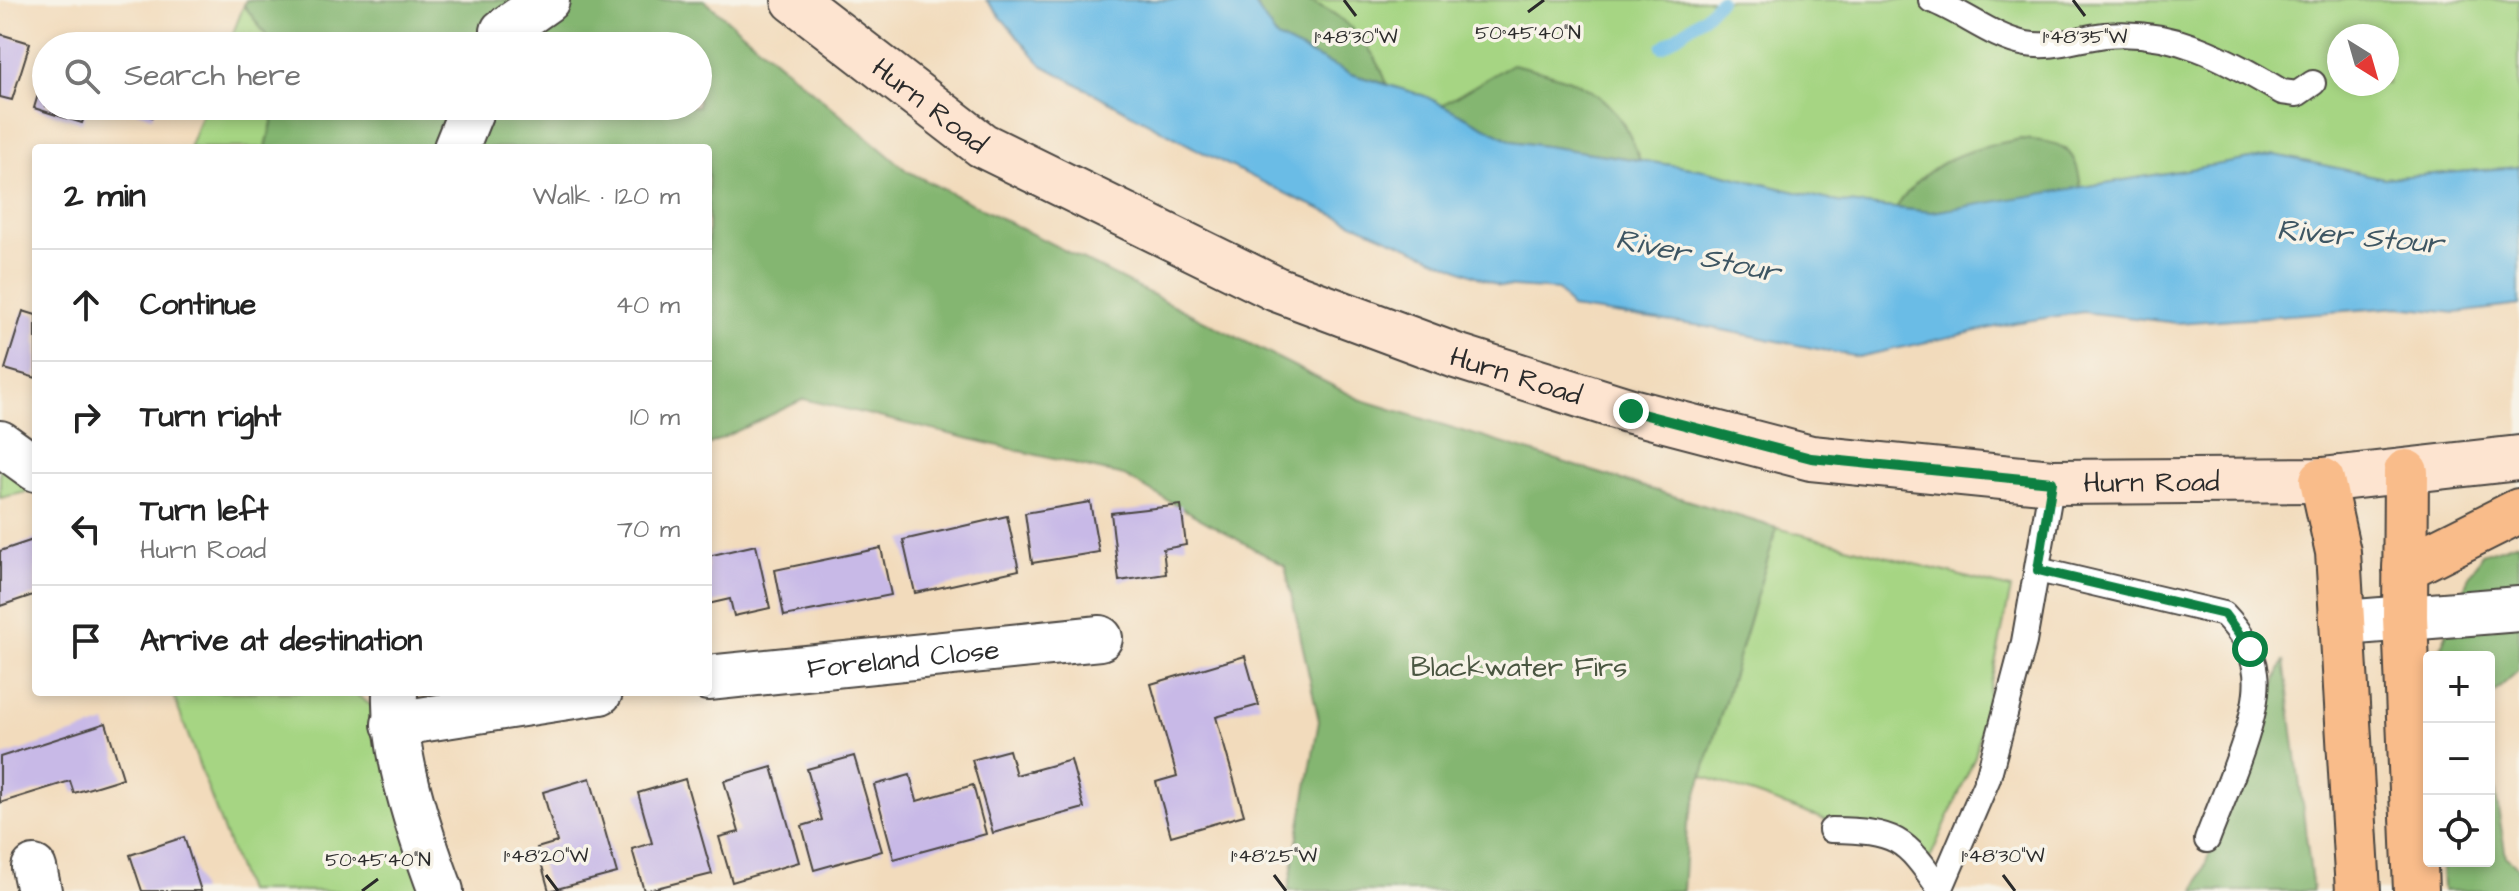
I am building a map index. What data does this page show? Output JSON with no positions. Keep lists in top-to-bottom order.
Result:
{
  "streets": {
    "main road": ["Hurn Road"],
    "street": ["Foreland Close"]
  },
  "water": ["River Stour"],
  "parks": ["Blackwater Firs"],
  "north": "bottom right",
  "page": {
    "search": "Search here",
    "heading": ["2 min", "Walk · 120 m"],
    "list": [
      ["Continue", "40 m"],
      ["Turn right", "10 m"],
      ["Turn left", "Hurn Road", "70 m"],
      "Arrive at destination"
    ],
    "map_buttons": ["+", "−"]
  },
  "coordinates": [
    "50°45'40\"N",
    "1°48'30\"W",
    "1°48'35\"W",
    "1°48'20\"W",
    "1°48'25\"W"
  ]
}
